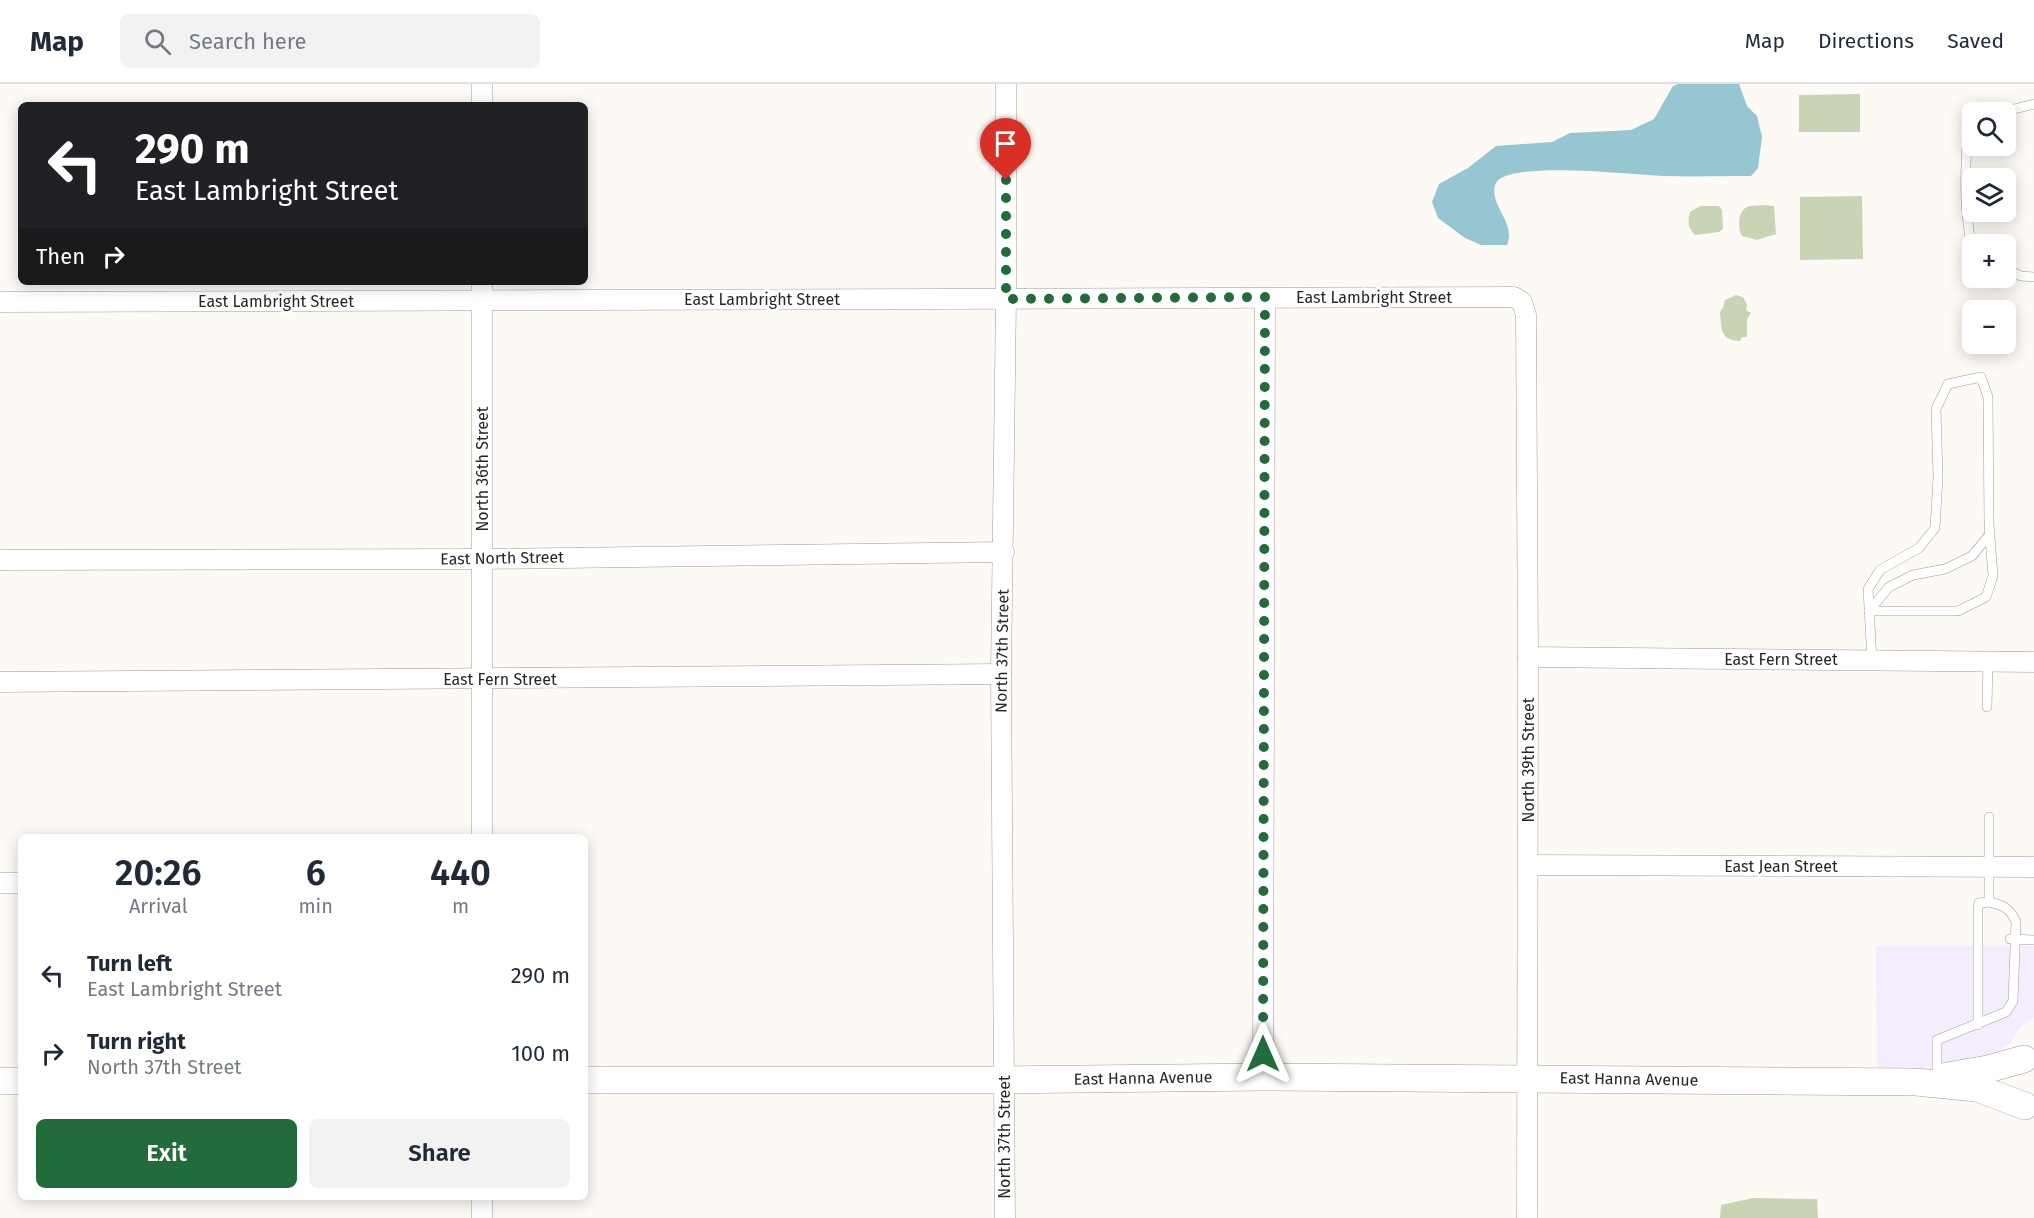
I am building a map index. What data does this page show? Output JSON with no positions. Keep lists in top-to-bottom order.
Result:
{
  "streets": {
    "street": [
      "East Lambright Street",
      "North 36th Street",
      "East North Street",
      "North 37th Street",
      "East Fern Street",
      "North 39th Street",
      "East Jean Street",
      "East Hanna Avenue"
    ]
  },
  "crossings": [
    ["East Lambright Street", "North 36th Street"],
    ["East Lambright Street", "North 37th Street"],
    ["East Lambright Street", "North 39th Street"],
    ["North 36th Street", "East North Street"],
    ["North 36th Street", "East Fern Street"],
    ["East North Street", "North 37th Street"],
    ["North 37th Street", "East Fern Street"],
    ["North 37th Street", "East Hanna Avenue"],
    ["East Fern Street", "North 39th Street"],
    ["North 39th Street", "East Jean Street"],
    ["North 39th Street", "East Hanna Avenue"]
  ],
  "page": {
    "header": "Map",
    "search": "Search here",
    "nav": ["Map", "Directions", "Saved"],
    "map_buttons": ["+", "−"],
    "turn": ["290 m", "East Lambright Street"],
    "then": "Then",
    "eta": [
      "20:26",
      "Arrival",
      "6",
      "min",
      "440",
      "m"
    ],
    "list": [
      {
        "name": "Turn left",
        "note": "East Lambright Street",
        "value": "290 m"
      },
      {
        "name": "Turn right",
        "note": "North 37th Street",
        "value": "100 m"
      }
    ],
    "buttons": ["Exit", "Share"]
  }
}
